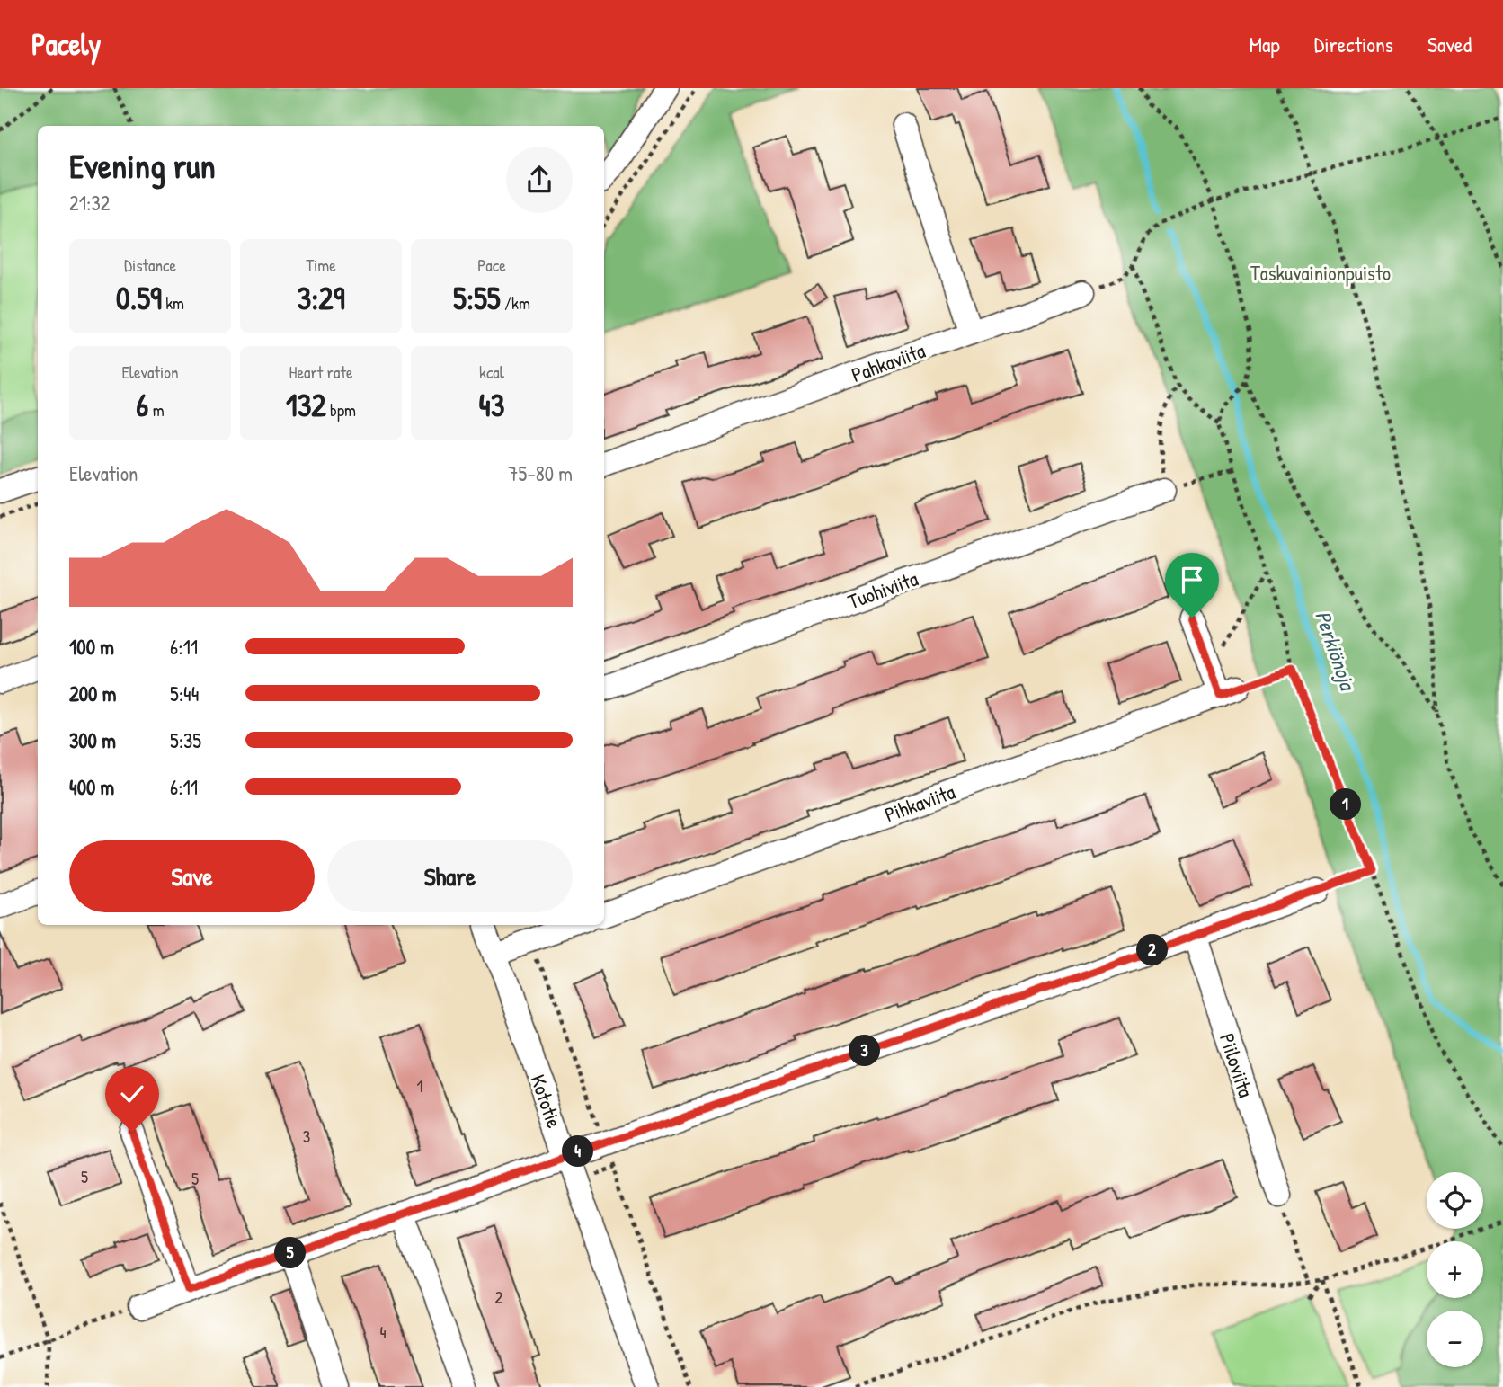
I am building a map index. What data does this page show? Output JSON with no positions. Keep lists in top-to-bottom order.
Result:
{
  "streets": {
    "street": [
      "Pahkaviita",
      "Tuohiviita",
      "Pihkaviita",
      "Piiloviita",
      "Kototie"
    ]
  },
  "water": ["Perkiönoja"],
  "parks": ["Taskuvainionpuisto"],
  "house_numbers": [
    "1",
    "3",
    "5",
    "5",
    "2",
    "4"
  ],
  "page": {
    "header": "Pacely",
    "nav": ["Map", "Directions", "Saved"],
    "heading": ["Evening run", "21:32"],
    "stats": [
      ["Distance", "0.59 km"],
      ["Time", "3:29"],
      ["Pace", "5:55 /km"],
      ["Elevation", "6 m"],
      ["Heart rate", "132 bpm"],
      ["kcal", "43"]
    ],
    "chart": ["Elevation", "75–80 m"],
    "list": [
      {
        "name": "100 m",
        "note": "6:11"
      },
      {
        "name": "200 m",
        "note": "5:44"
      },
      {
        "name": "300 m",
        "note": "5:35"
      },
      {
        "name": "400 m",
        "note": "6:11"
      }
    ],
    "pins": [
      "1",
      "2",
      "3",
      "4",
      "5"
    ],
    "buttons": ["Save", "Share"],
    "map_buttons": ["+", "−"]
  }
}
